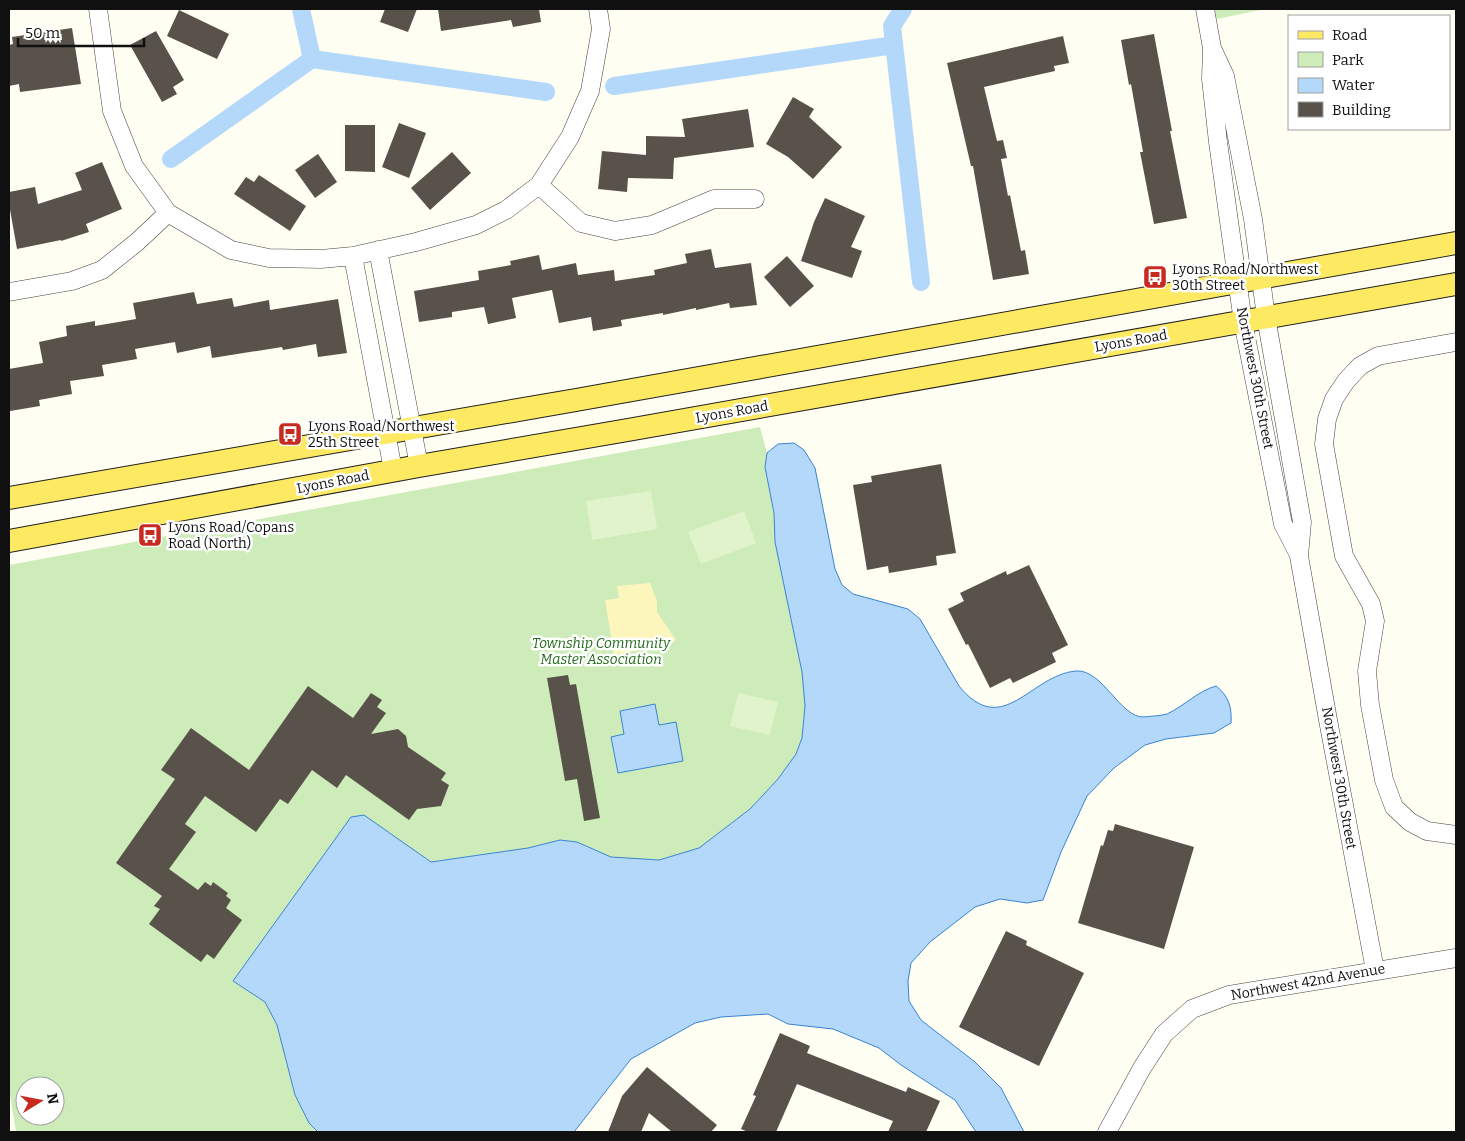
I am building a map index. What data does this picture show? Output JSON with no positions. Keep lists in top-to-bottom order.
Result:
{
  "streets": {
    "main road": ["Lyons Road"],
    "street": ["Northwest 30th Street", "Northwest 42nd Avenue"]
  },
  "crossings": [
    ["Lyons Road", "Northwest 30th Street"],
    ["Northwest 30th Street", "Northwest 42nd Avenue"]
  ],
  "parks": ["Township Community Master Association"],
  "places": {
    "bus stop": ["Lyons Road/Northwest 30th Street", "Lyons Road/Northwest 25th Street", "Lyons Road/Copans Road (North)"]
  },
  "legend": [
    "Road",
    "Park",
    "Water",
    "Building"
  ],
  "scale_bar": "50 m",
  "north": "right"
}
